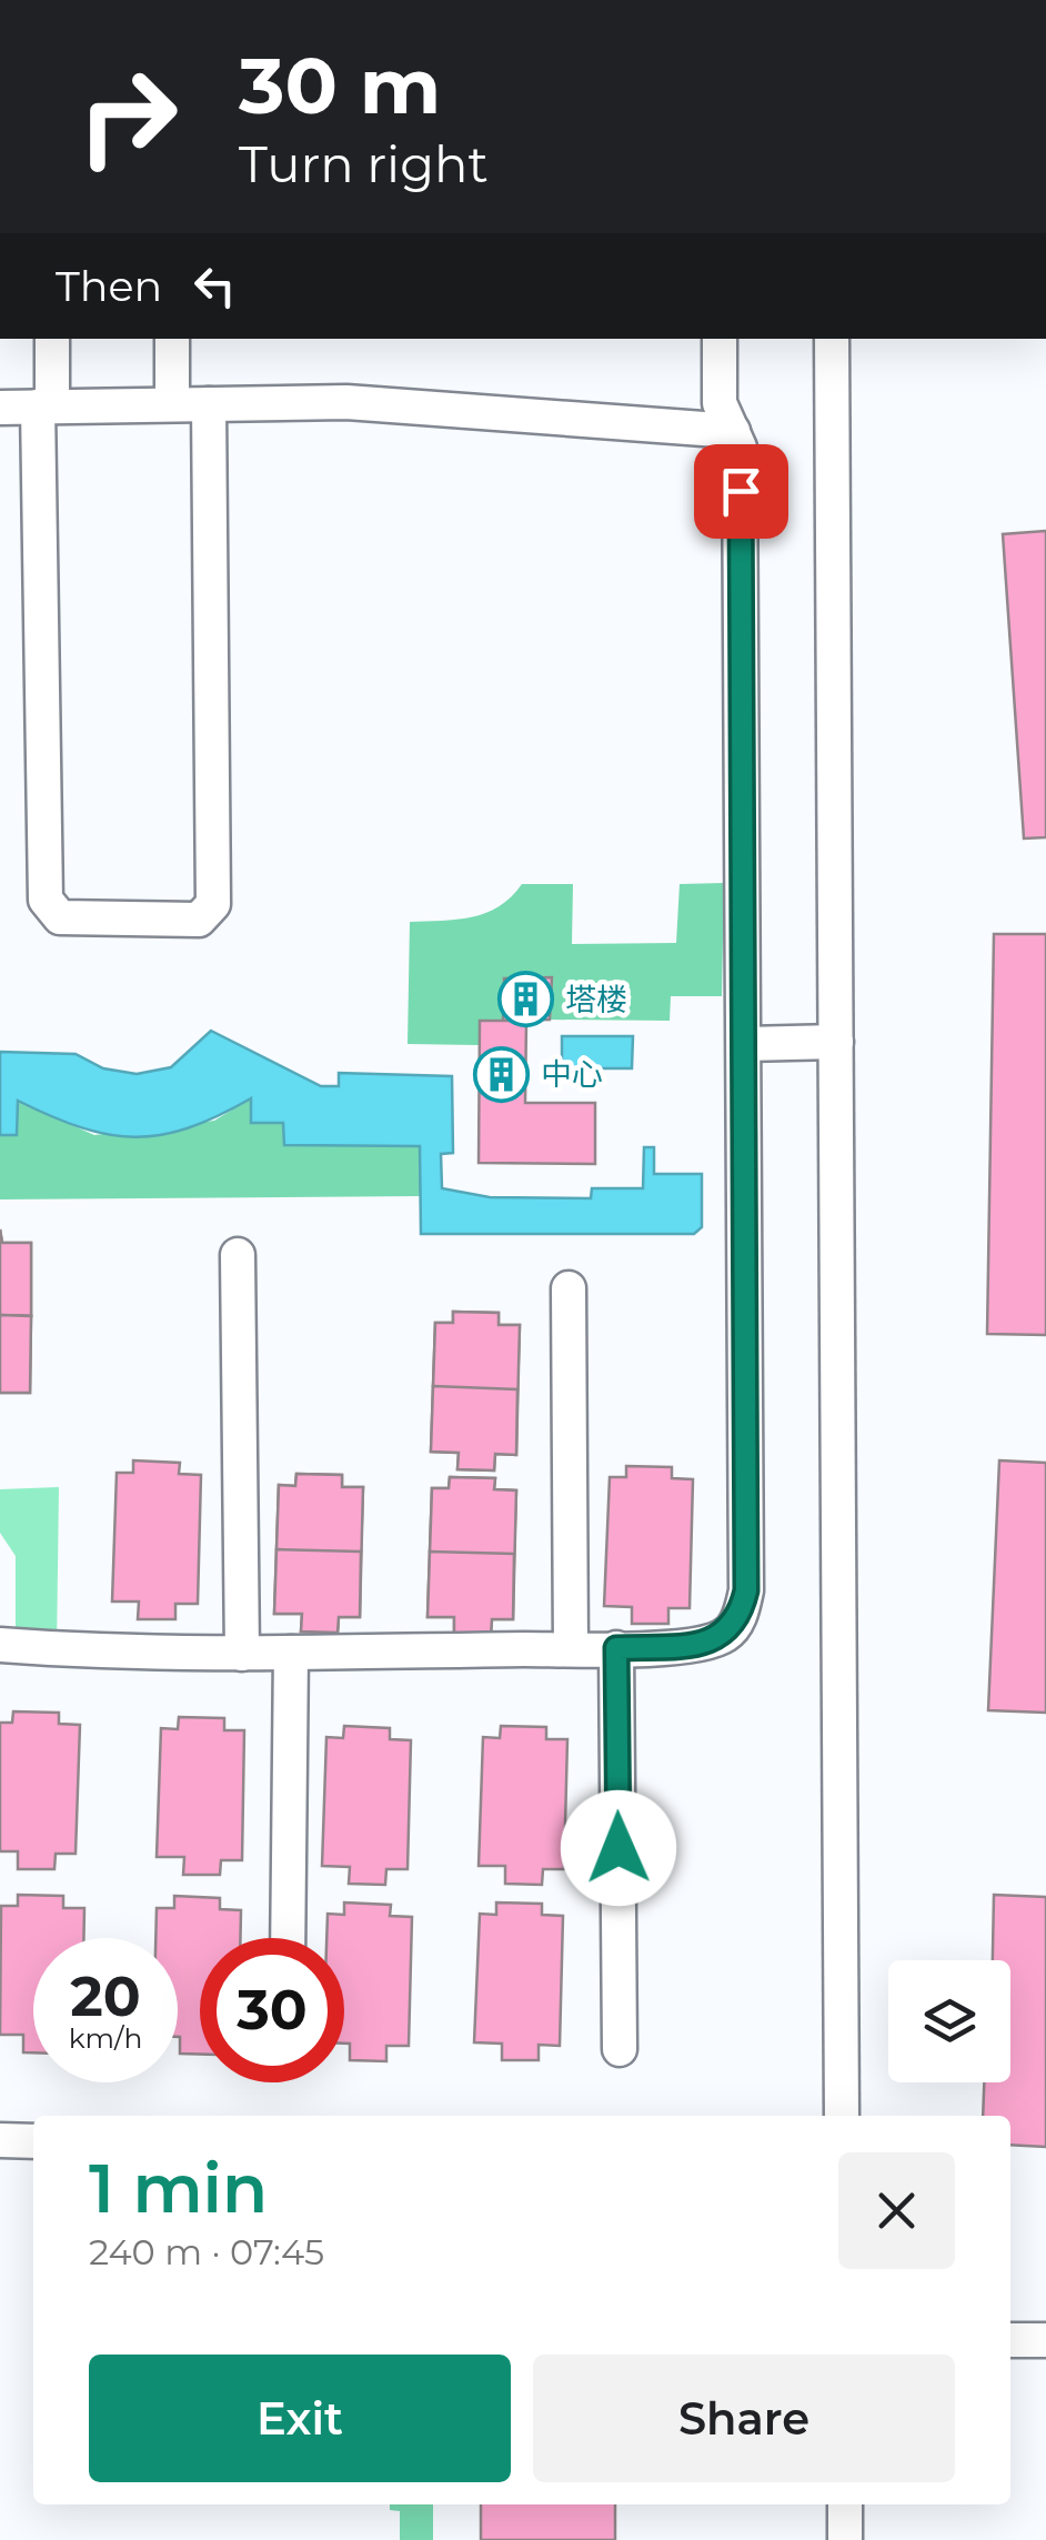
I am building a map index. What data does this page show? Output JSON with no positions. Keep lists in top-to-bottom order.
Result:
{
  "places": {
    "building": ["塔楼", "中心"]
  },
  "page": {
    "turn": ["30 m", "Turn right"],
    "then": "Then",
    "speed": "20 km/h",
    "limit": "30",
    "heading": ["1 min", "240 m · 07:45"],
    "buttons": ["Exit", "Share"]
  }
}
